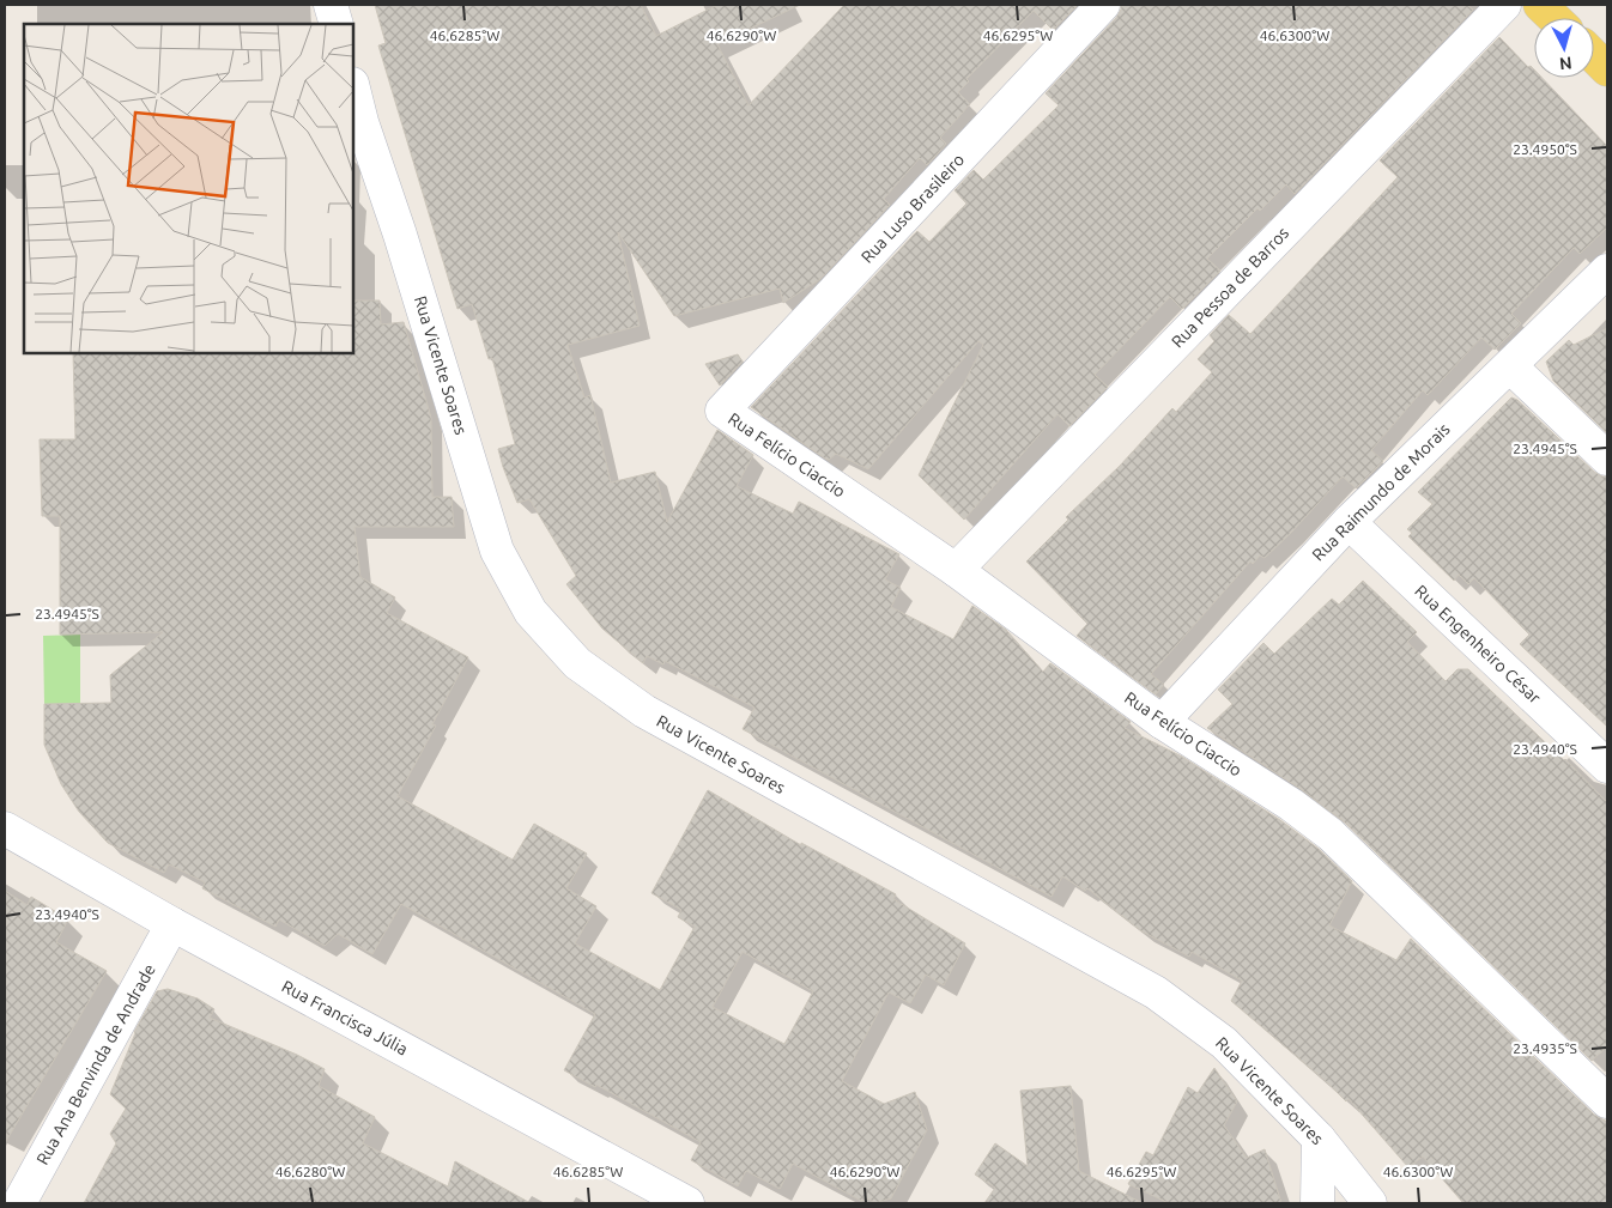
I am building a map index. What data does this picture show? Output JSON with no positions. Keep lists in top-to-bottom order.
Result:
{
  "streets": {
    "street": [
      "Rua Luso Brasileiro",
      "Rua Pessoa de Barros",
      "Rua Vicente Soares",
      "Rua Felício Ciaccio",
      "Rua Raimundo de Morais",
      "Rua Engenheiro César",
      "Rua Francisca Júlia",
      "Rua Ana Benvinda de Andrade"
    ]
  },
  "crossings": [
    ["Rua Luso Brasileiro", "Rua Felício Ciaccio"],
    ["Rua Pessoa de Barros", "Rua Felício Ciaccio"],
    ["Rua Felício Ciaccio", "Rua Raimundo de Morais"],
    ["Rua Raimundo de Morais", "Rua Engenheiro César"],
    ["Rua Francisca Júlia", "Rua Ana Benvinda de Andrade"]
  ],
  "north": "bottom",
  "coordinates": [
    "46.6285°W",
    "46.6290°W",
    "46.6295°W",
    "46.6300°W",
    "23.4950°S",
    "23.4945°S",
    "23.4940°S",
    "23.4935°S",
    "46.6280°W"
  ]
}
